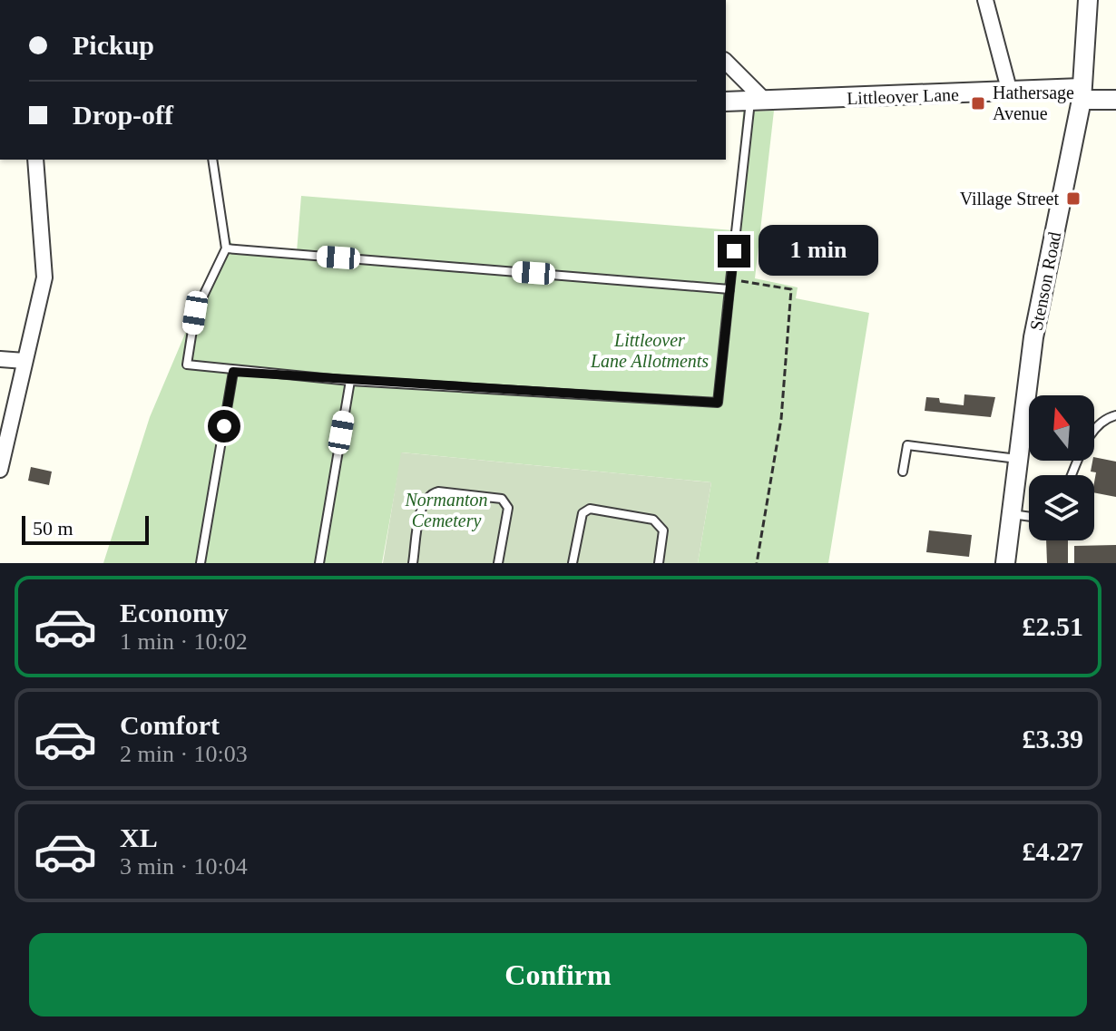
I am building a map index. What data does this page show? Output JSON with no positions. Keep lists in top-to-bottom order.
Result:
{
  "streets": {
    "street": ["Littleover Lane", "Stenson Road"]
  },
  "crossings": [
    ["Littleover Lane", "Stenson Road"]
  ],
  "parks": ["Littleover Lane Allotments", "Normanton Cemetery"],
  "places": {
    "transit": ["Hathersage Avenue", "Village Street"]
  },
  "scale_bar": "50 m",
  "north": "top",
  "page": {
    "banner": ["Pickup", "Drop-off"],
    "bubble": "1 min",
    "scale": "50 m",
    "list": [
      {
        "name": "Economy",
        "note": "1 min · 10:02",
        "value": "£2.51"
      },
      {
        "name": "Comfort",
        "note": "2 min · 10:03",
        "value": "£3.39"
      },
      {
        "name": "XL",
        "note": "3 min · 10:04",
        "value": "£4.27"
      }
    ],
    "buttons": "Confirm"
  }
}
